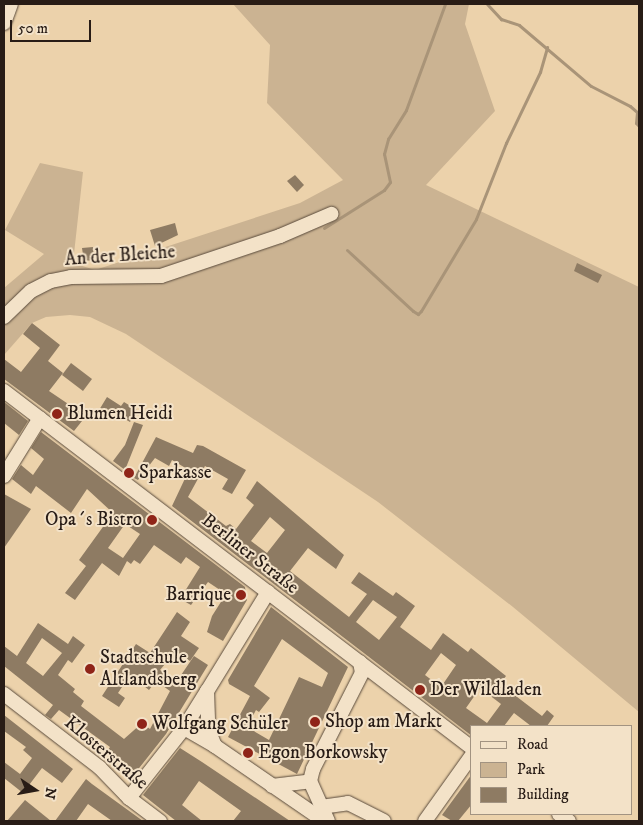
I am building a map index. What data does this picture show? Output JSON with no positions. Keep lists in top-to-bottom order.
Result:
{
  "streets": {
    "street": ["An der Bleiche", "Berliner Straße", "Klosterstraße"]
  },
  "places": [
    "Blumen Heidi",
    "Sparkasse",
    "Opa´s Bistro",
    "Barrique",
    "Stadtschule Altlandsberg",
    "Der Wildladen",
    "Shop am Markt",
    "Wolfgang Schüler",
    "Egon Borkowsky"
  ],
  "legend": ["Road", "Park", "Building"],
  "scale_bar": "50 m",
  "north": "right"
}
